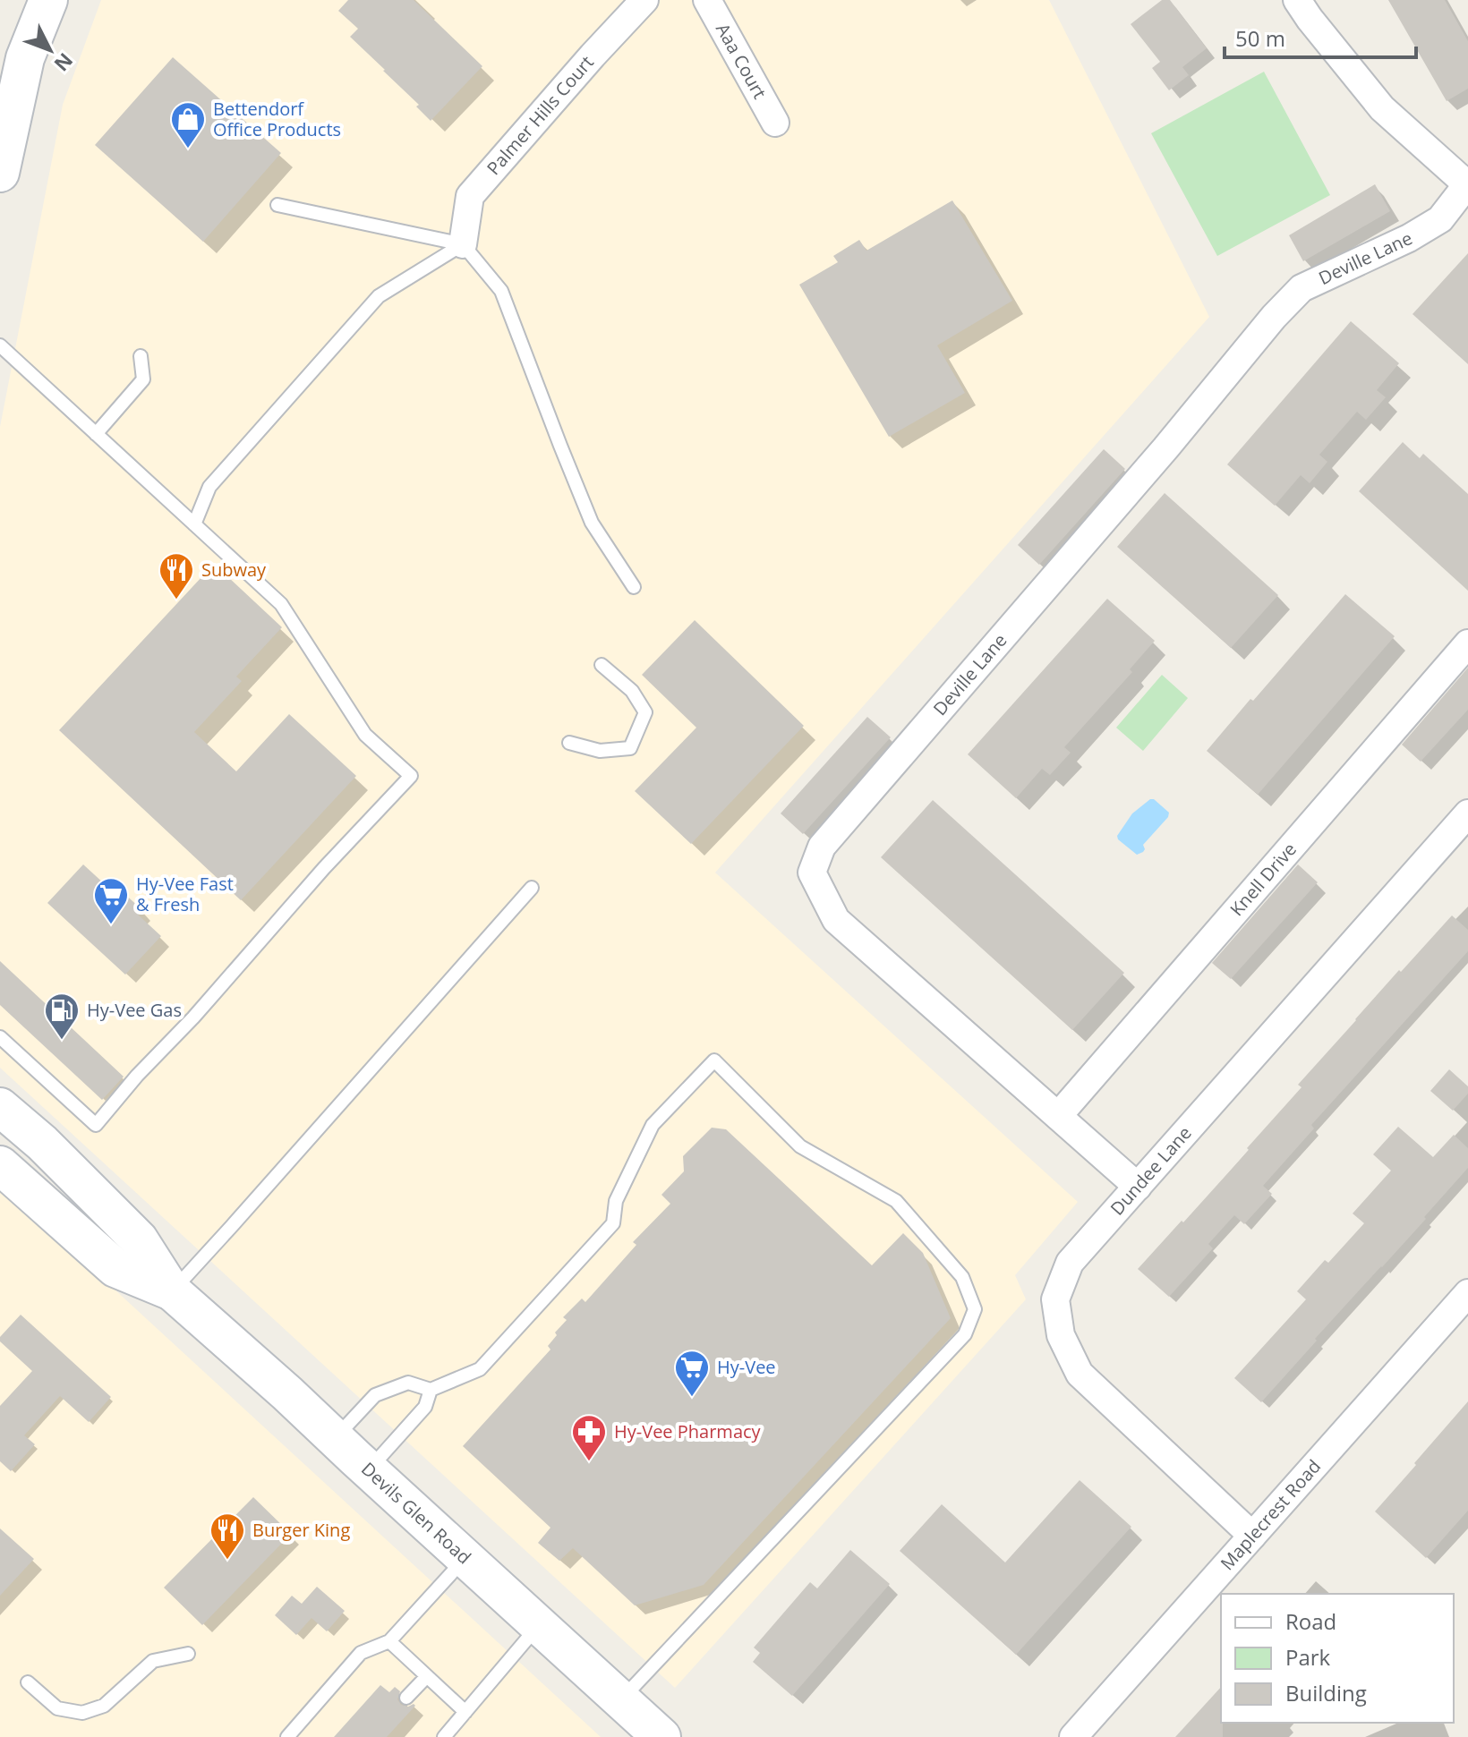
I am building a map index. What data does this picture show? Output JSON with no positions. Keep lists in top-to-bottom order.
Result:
{
  "streets": {
    "main road": ["Devils Glen Road"],
    "street": [
      "Aaa Court",
      "Palmer Hills Court",
      "Deville Lane",
      "Knell Drive",
      "Dundee Lane",
      "Maplecrest Road"
    ]
  },
  "crossings": [
    ["Deville Lane", "Knell Drive"],
    ["Deville Lane", "Dundee Lane"],
    ["Dundee Lane", "Maplecrest Road"]
  ],
  "places": {
    "shop": ["Bettendorf Office Products"],
    "restaurant": ["Subway", "Burger King"],
    "supermarket": ["Hy-Vee Fast & Fresh", "Hy-Vee"],
    "fuel station": ["Hy-Vee Gas"],
    "pharmacy": ["Hy-Vee Pharmacy"]
  },
  "legend": ["Road", "Park", "Building"],
  "scale_bar": "50 m",
  "north": "bottom right"
}
